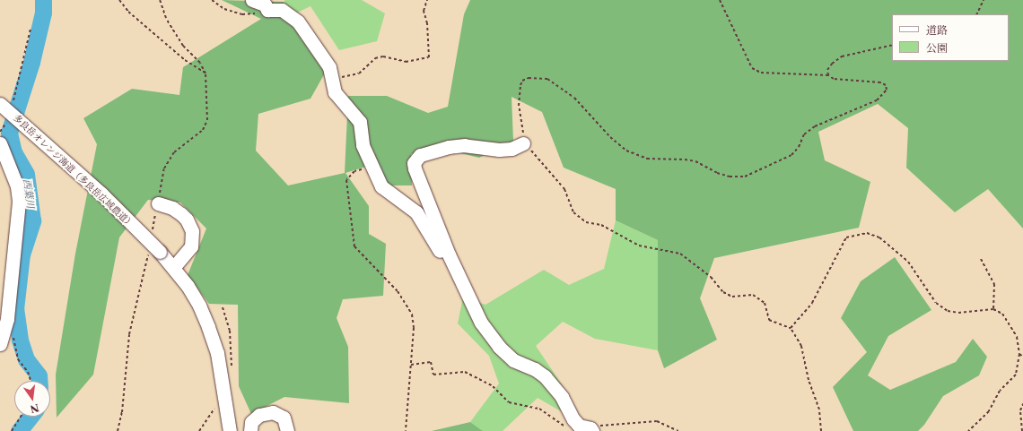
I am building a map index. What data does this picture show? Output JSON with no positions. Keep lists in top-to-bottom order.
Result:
{
  "streets": {
    "street": ["多良岳オレンジ海道（多良岳広域農道）"]
  },
  "water": ["西葉川"],
  "legend": ["道路", "公園"],
  "north": "bottom"
}
